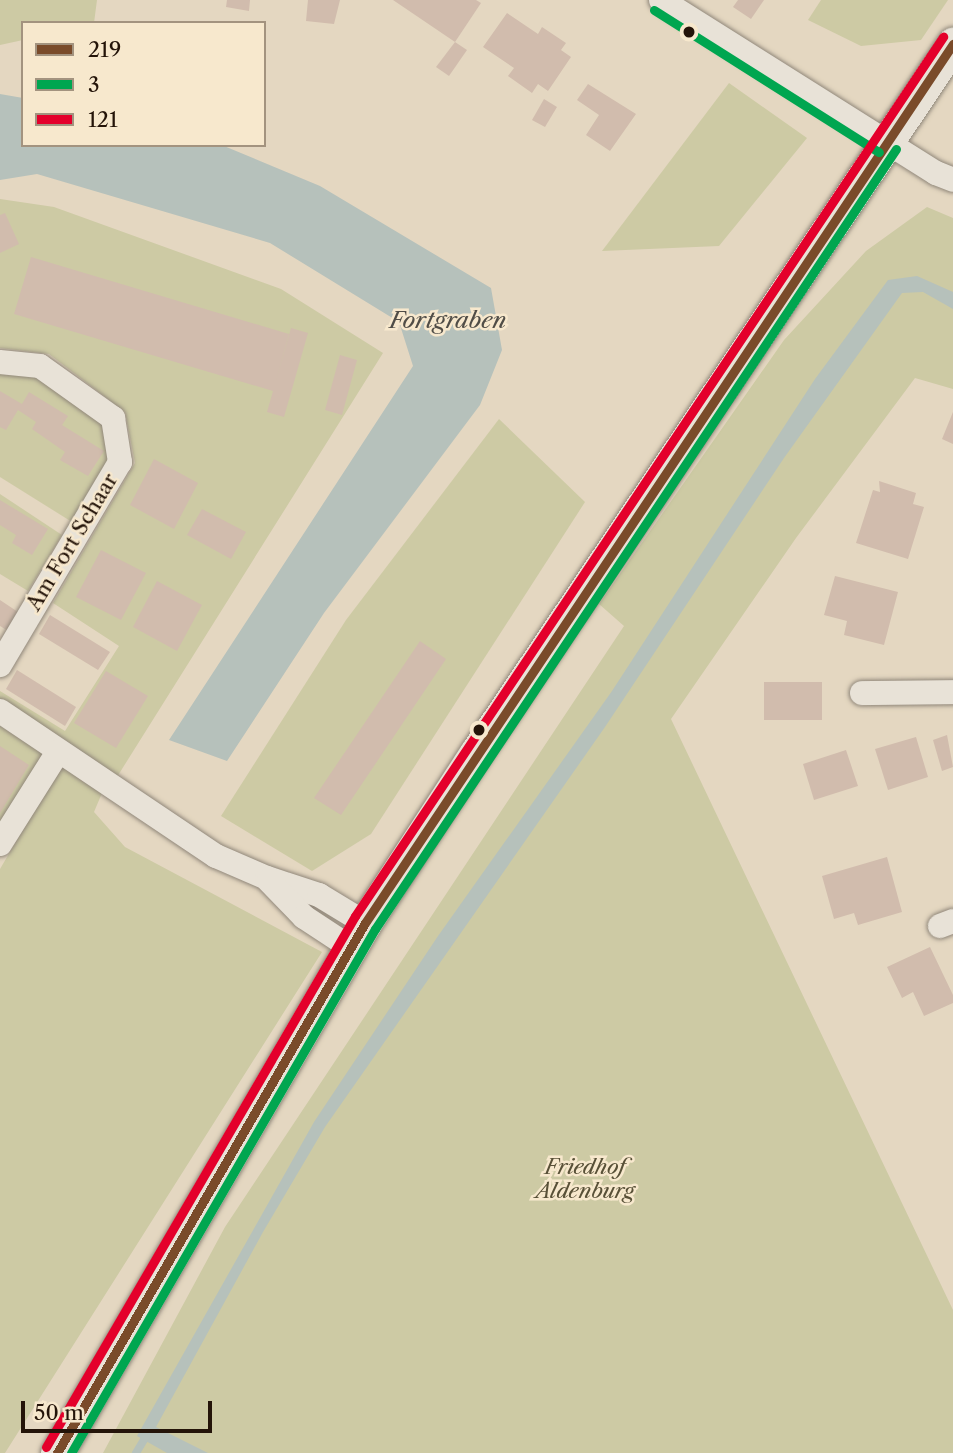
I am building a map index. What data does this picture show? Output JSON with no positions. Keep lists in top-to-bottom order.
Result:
{
  "streets": {
    "street": ["Am Fort Schaar"]
  },
  "water": ["Fortgraben"],
  "parks": ["Friedhof Aldenburg"],
  "lines": ["transit line 3", "transit line 121", "transit line 219"],
  "legend": ["219", "3", "121"],
  "scale_bar": "50 m"
}
